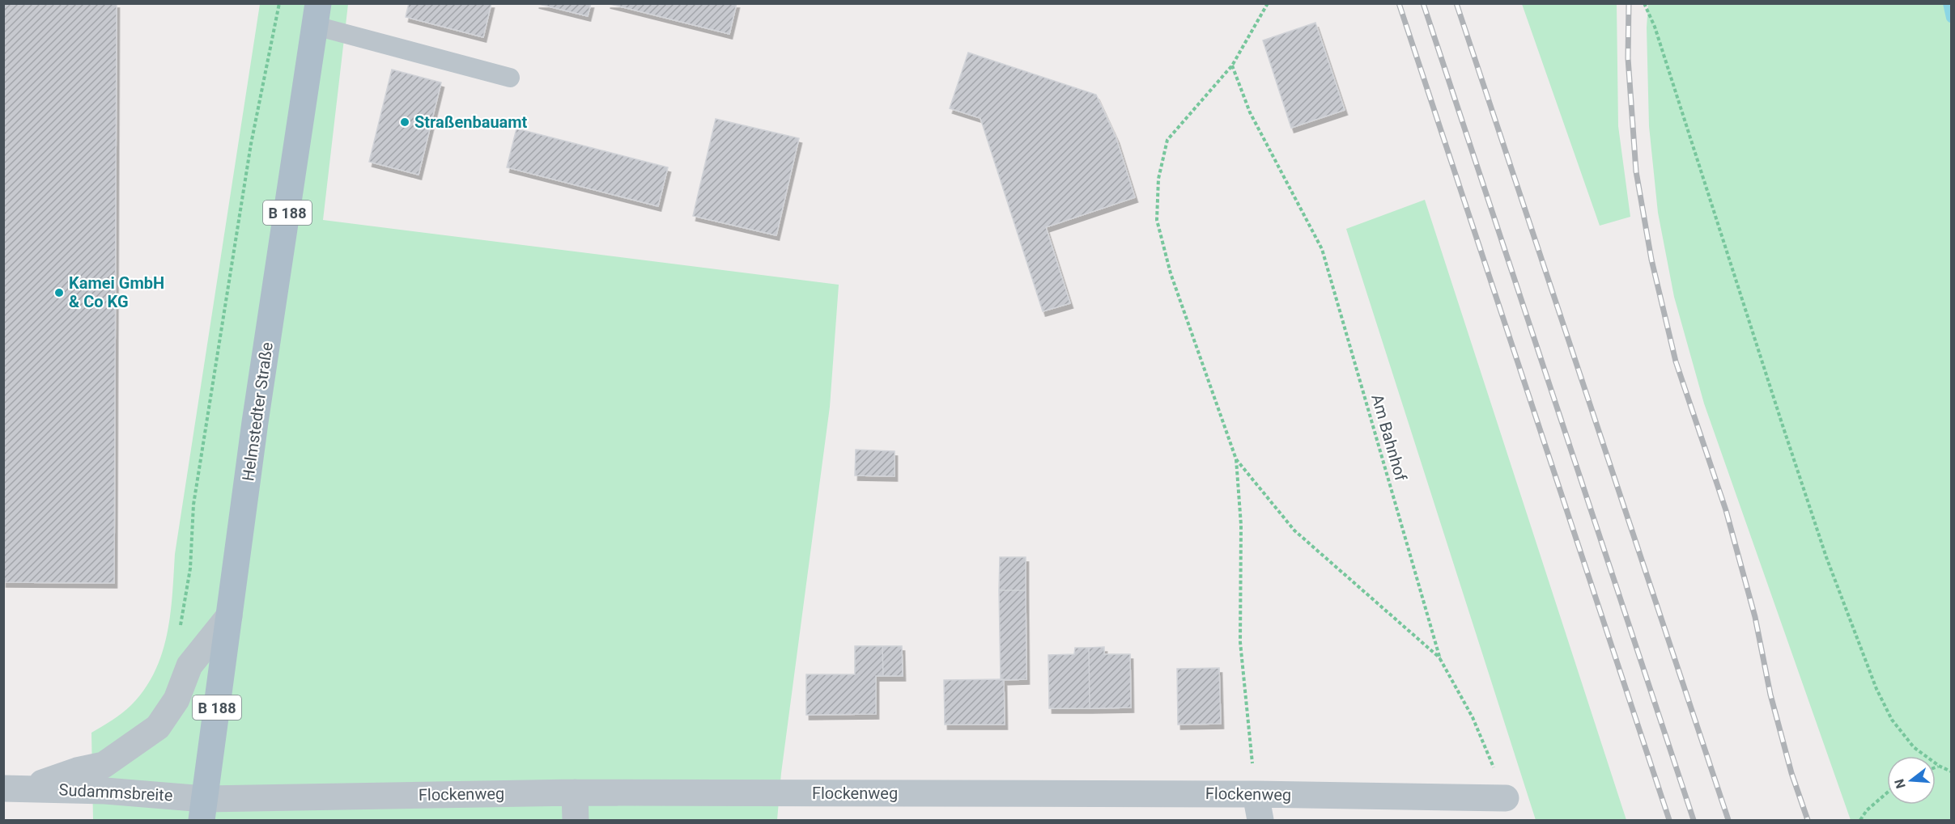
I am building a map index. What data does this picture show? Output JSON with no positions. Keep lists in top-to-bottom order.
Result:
{
  "streets": {
    "main road": ["B 188", "Helmstedter Straße"],
    "street": ["Sudammsbreite", "Flockenweg"],
    "path": ["Am Bahnhof"]
  },
  "crossings": [
    ["Helmstedter Straße", "Sudammsbreite"],
    ["Helmstedter Straße", "Flockenweg"],
    ["Am Bahnhof", "Flockenweg"],
    ["Sudammsbreite", "Flockenweg"]
  ],
  "places": ["Straßenbauamt", "Kamei GmbH & Co KG"],
  "north": "left"
}
